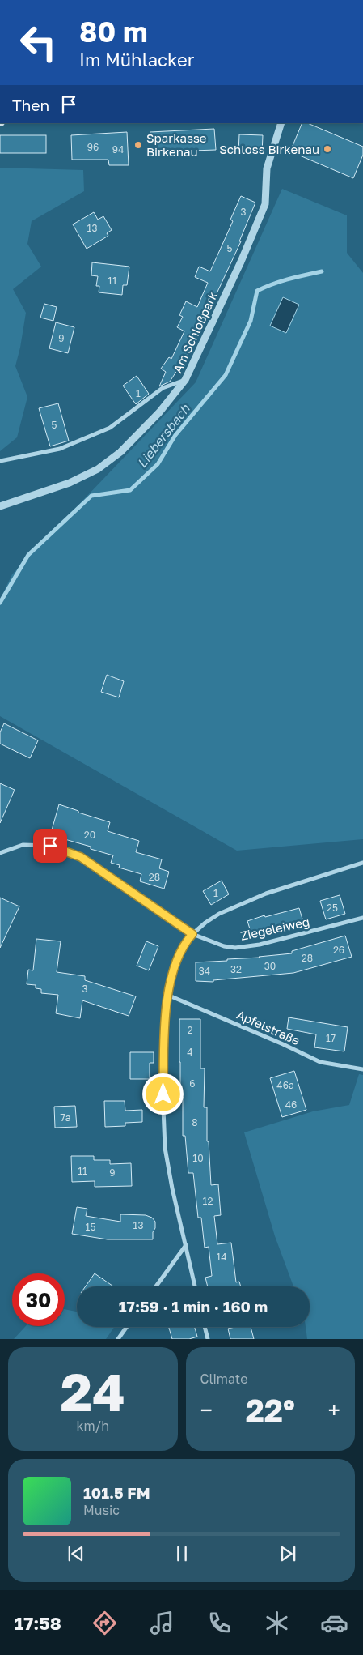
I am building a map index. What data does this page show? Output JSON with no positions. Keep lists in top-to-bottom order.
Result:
{
  "streets": {
    "street": ["Am Schloßpark", "Ziegeleiweg", "Apfelstraße"]
  },
  "water": ["Liebersbach"],
  "places": ["Sparkasse Birkenau", "Schloss Birkenau"],
  "house_numbers": [
    "96",
    "94",
    "3",
    "13",
    "5",
    "11",
    "9",
    "1",
    "5",
    "20",
    "28",
    "1",
    "25",
    "26",
    "28",
    "30",
    "32",
    "34",
    "3",
    "2",
    "17",
    "4",
    "6",
    "46a",
    "46",
    "7a",
    "8",
    "10",
    "11",
    "9",
    "12",
    "13",
    "15",
    "14"
  ],
  "page": {
    "turn": ["80 m", "Im Mühlacker"],
    "then": "Then",
    "limit": "30",
    "trip": "17:59 · 1 min · 160 m",
    "tile": [
      ["24", "km/h"],
      "Climate"
    ],
    "heat": ["−", "22°", "+"],
    "song": ["101.5 FM", "Music"],
    "tabs": "17:58"
  }
}
